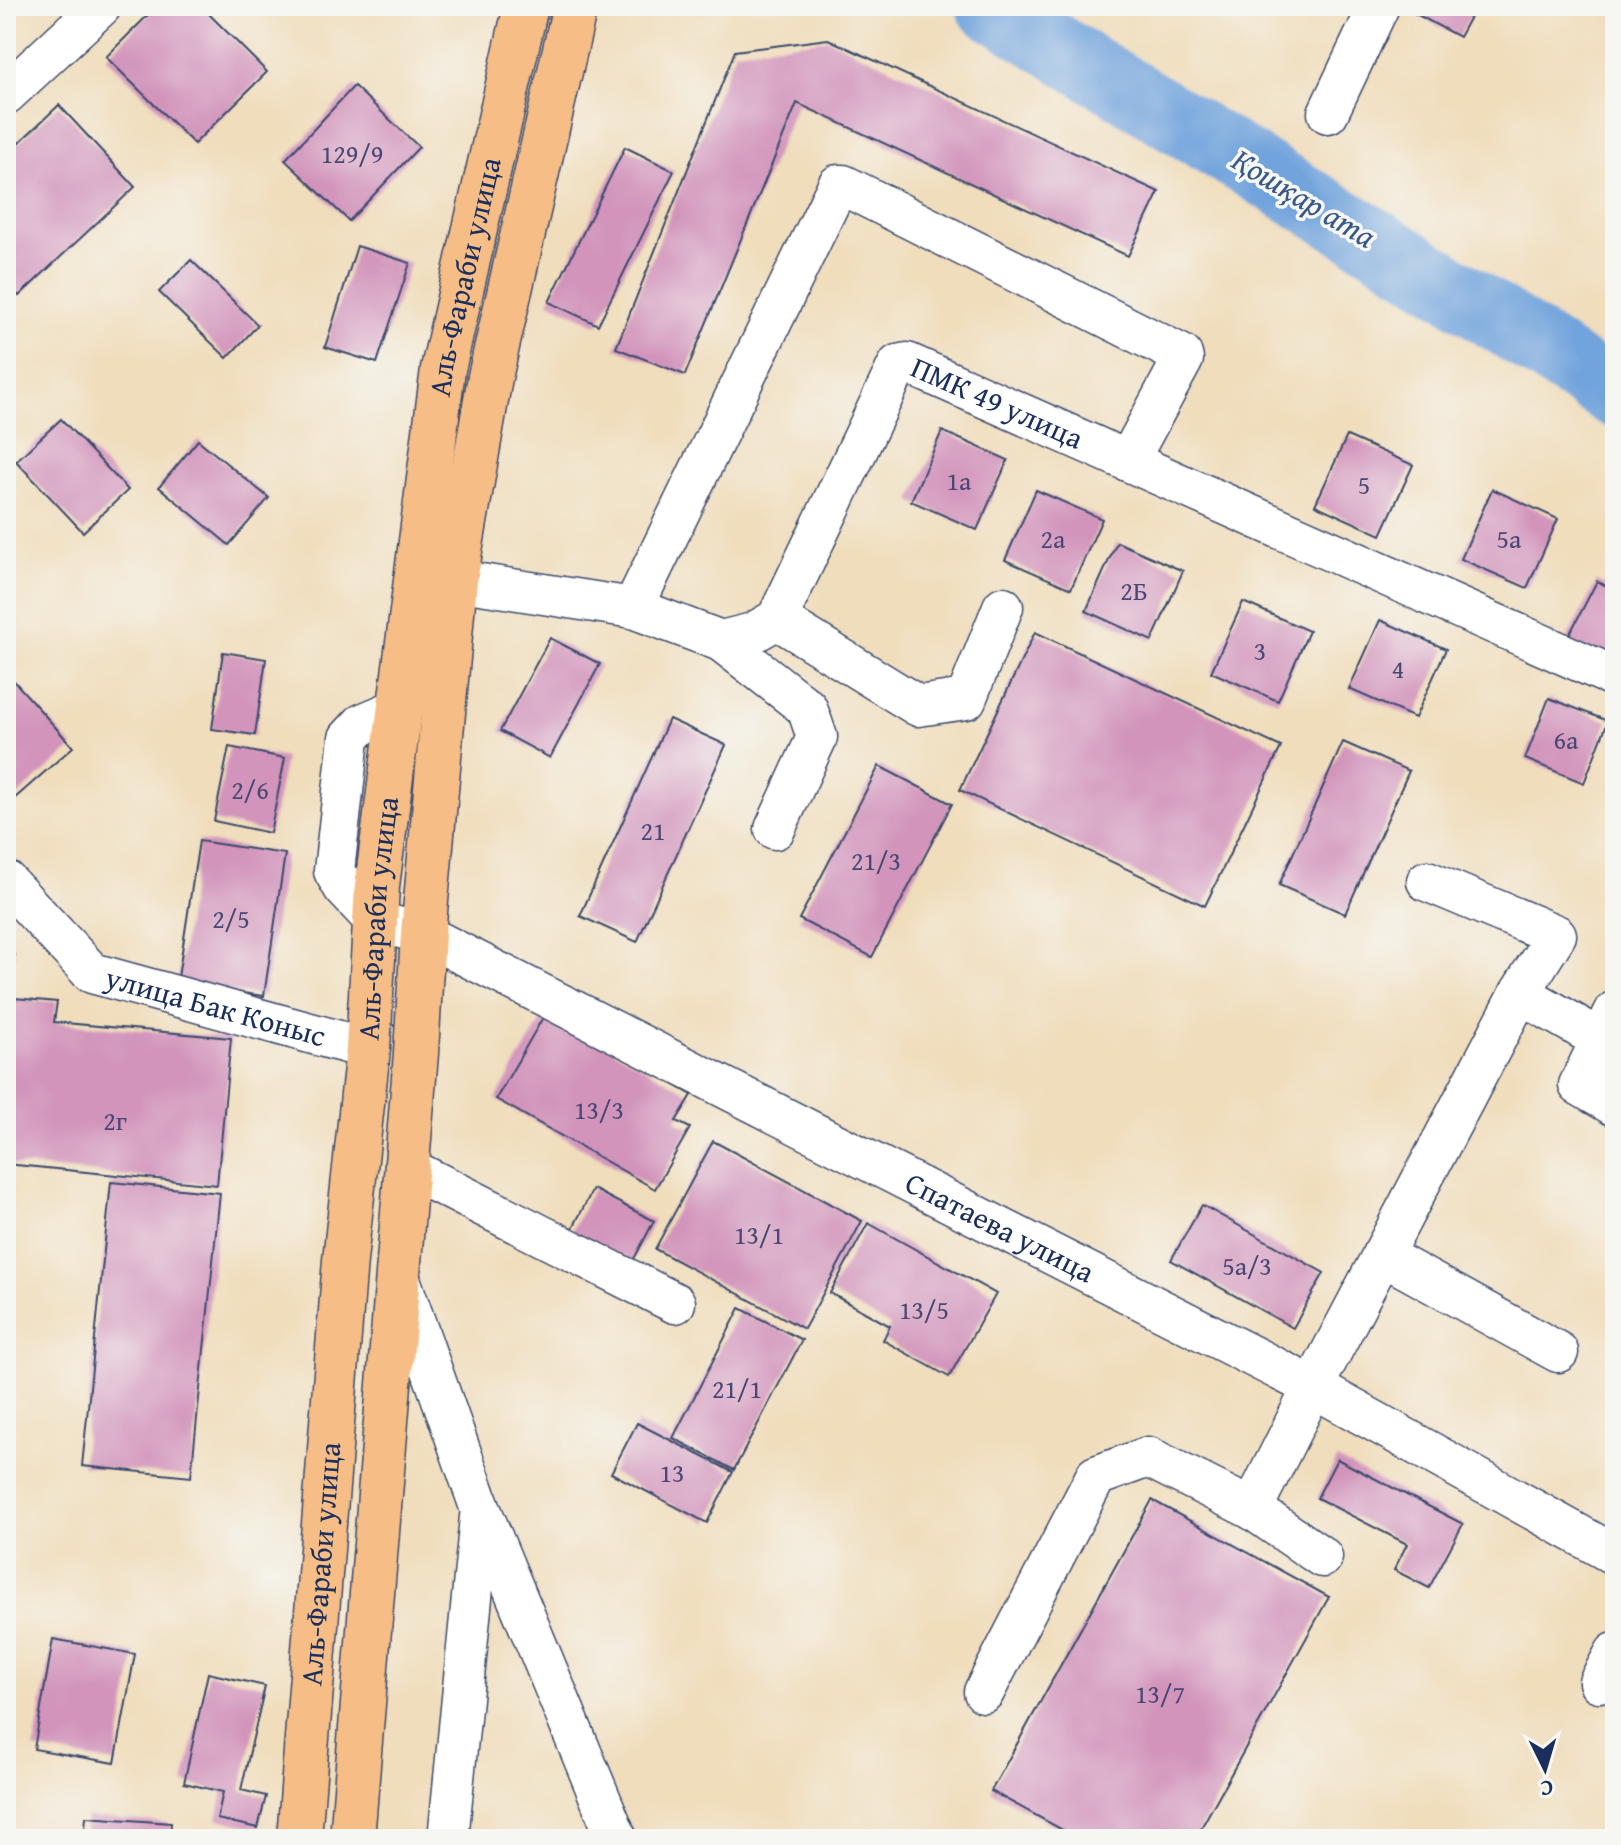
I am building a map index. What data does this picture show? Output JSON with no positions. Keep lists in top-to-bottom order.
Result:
{
  "streets": {
    "main road": ["Аль-Фараби улица"],
    "street": ["ПМК 49 улица", "улица Бак Коныс", "Спатаева улица"]
  },
  "crossings": [
    ["Аль-Фараби улица", "улица Бак Коныс"],
    ["Аль-Фараби улица", "Спатаева улица"]
  ],
  "water": ["Қошқар ата"],
  "house_numbers": [
    "129/9",
    "1а",
    "5",
    "2а",
    "5а",
    "2Б",
    "3",
    "4",
    "6а",
    "2/6",
    "21",
    "21/3",
    "2/5",
    "13/3",
    "2г",
    "13/1",
    "5а/3",
    "13/5",
    "21/1",
    "13",
    "13/7"
  ],
  "north": "bottom"
}
